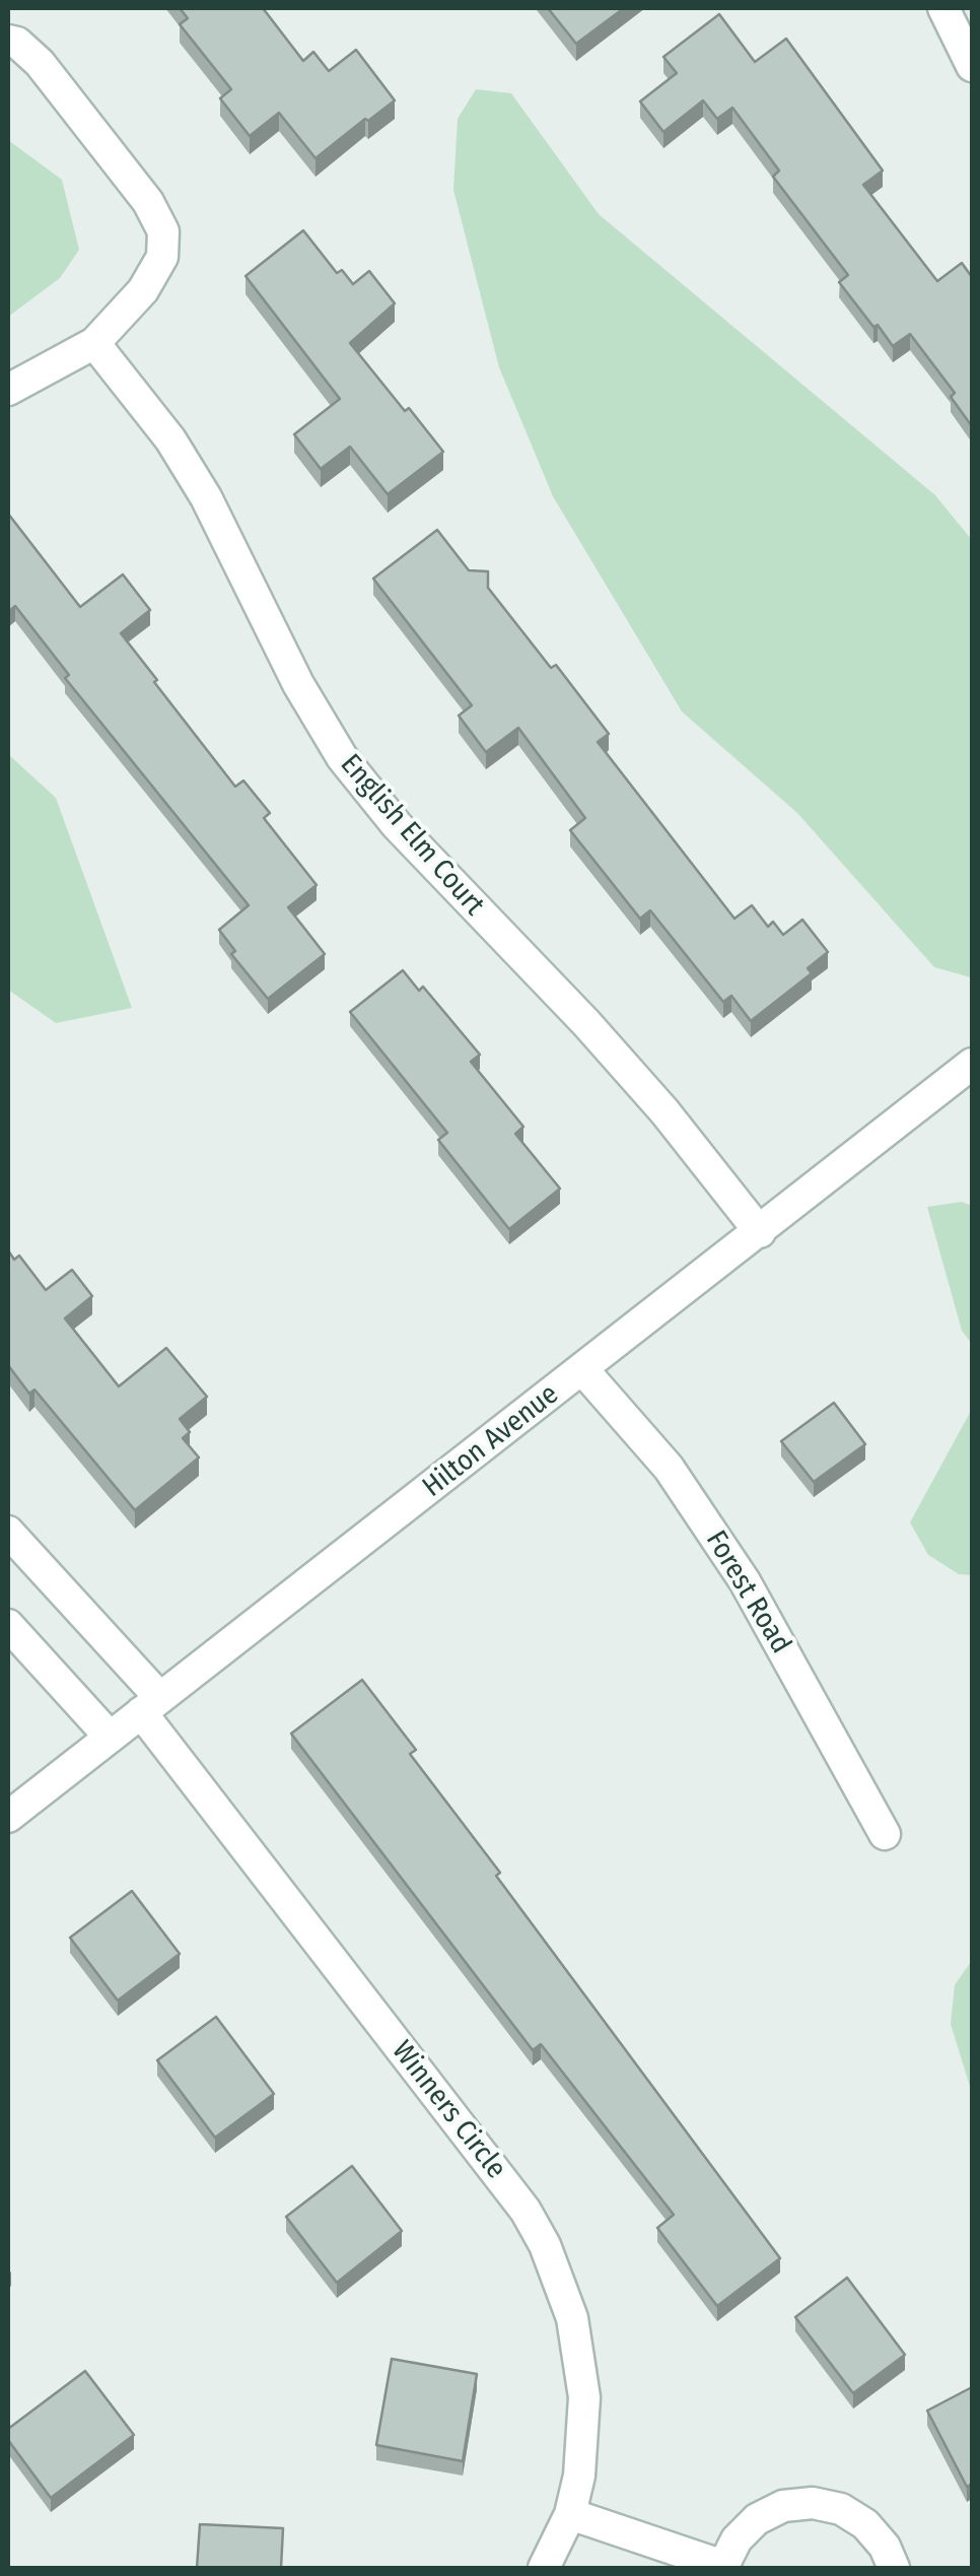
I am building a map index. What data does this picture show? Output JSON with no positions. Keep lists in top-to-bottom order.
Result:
{
  "streets": {
    "street": [
      "English Elm Court",
      "Hilton Avenue",
      "Forest Road",
      "Winners Circle"
    ]
  },
  "crossings": [
    ["English Elm Court", "Hilton Avenue"],
    ["Hilton Avenue", "Forest Road"],
    ["Hilton Avenue", "Winners Circle"]
  ]
}
